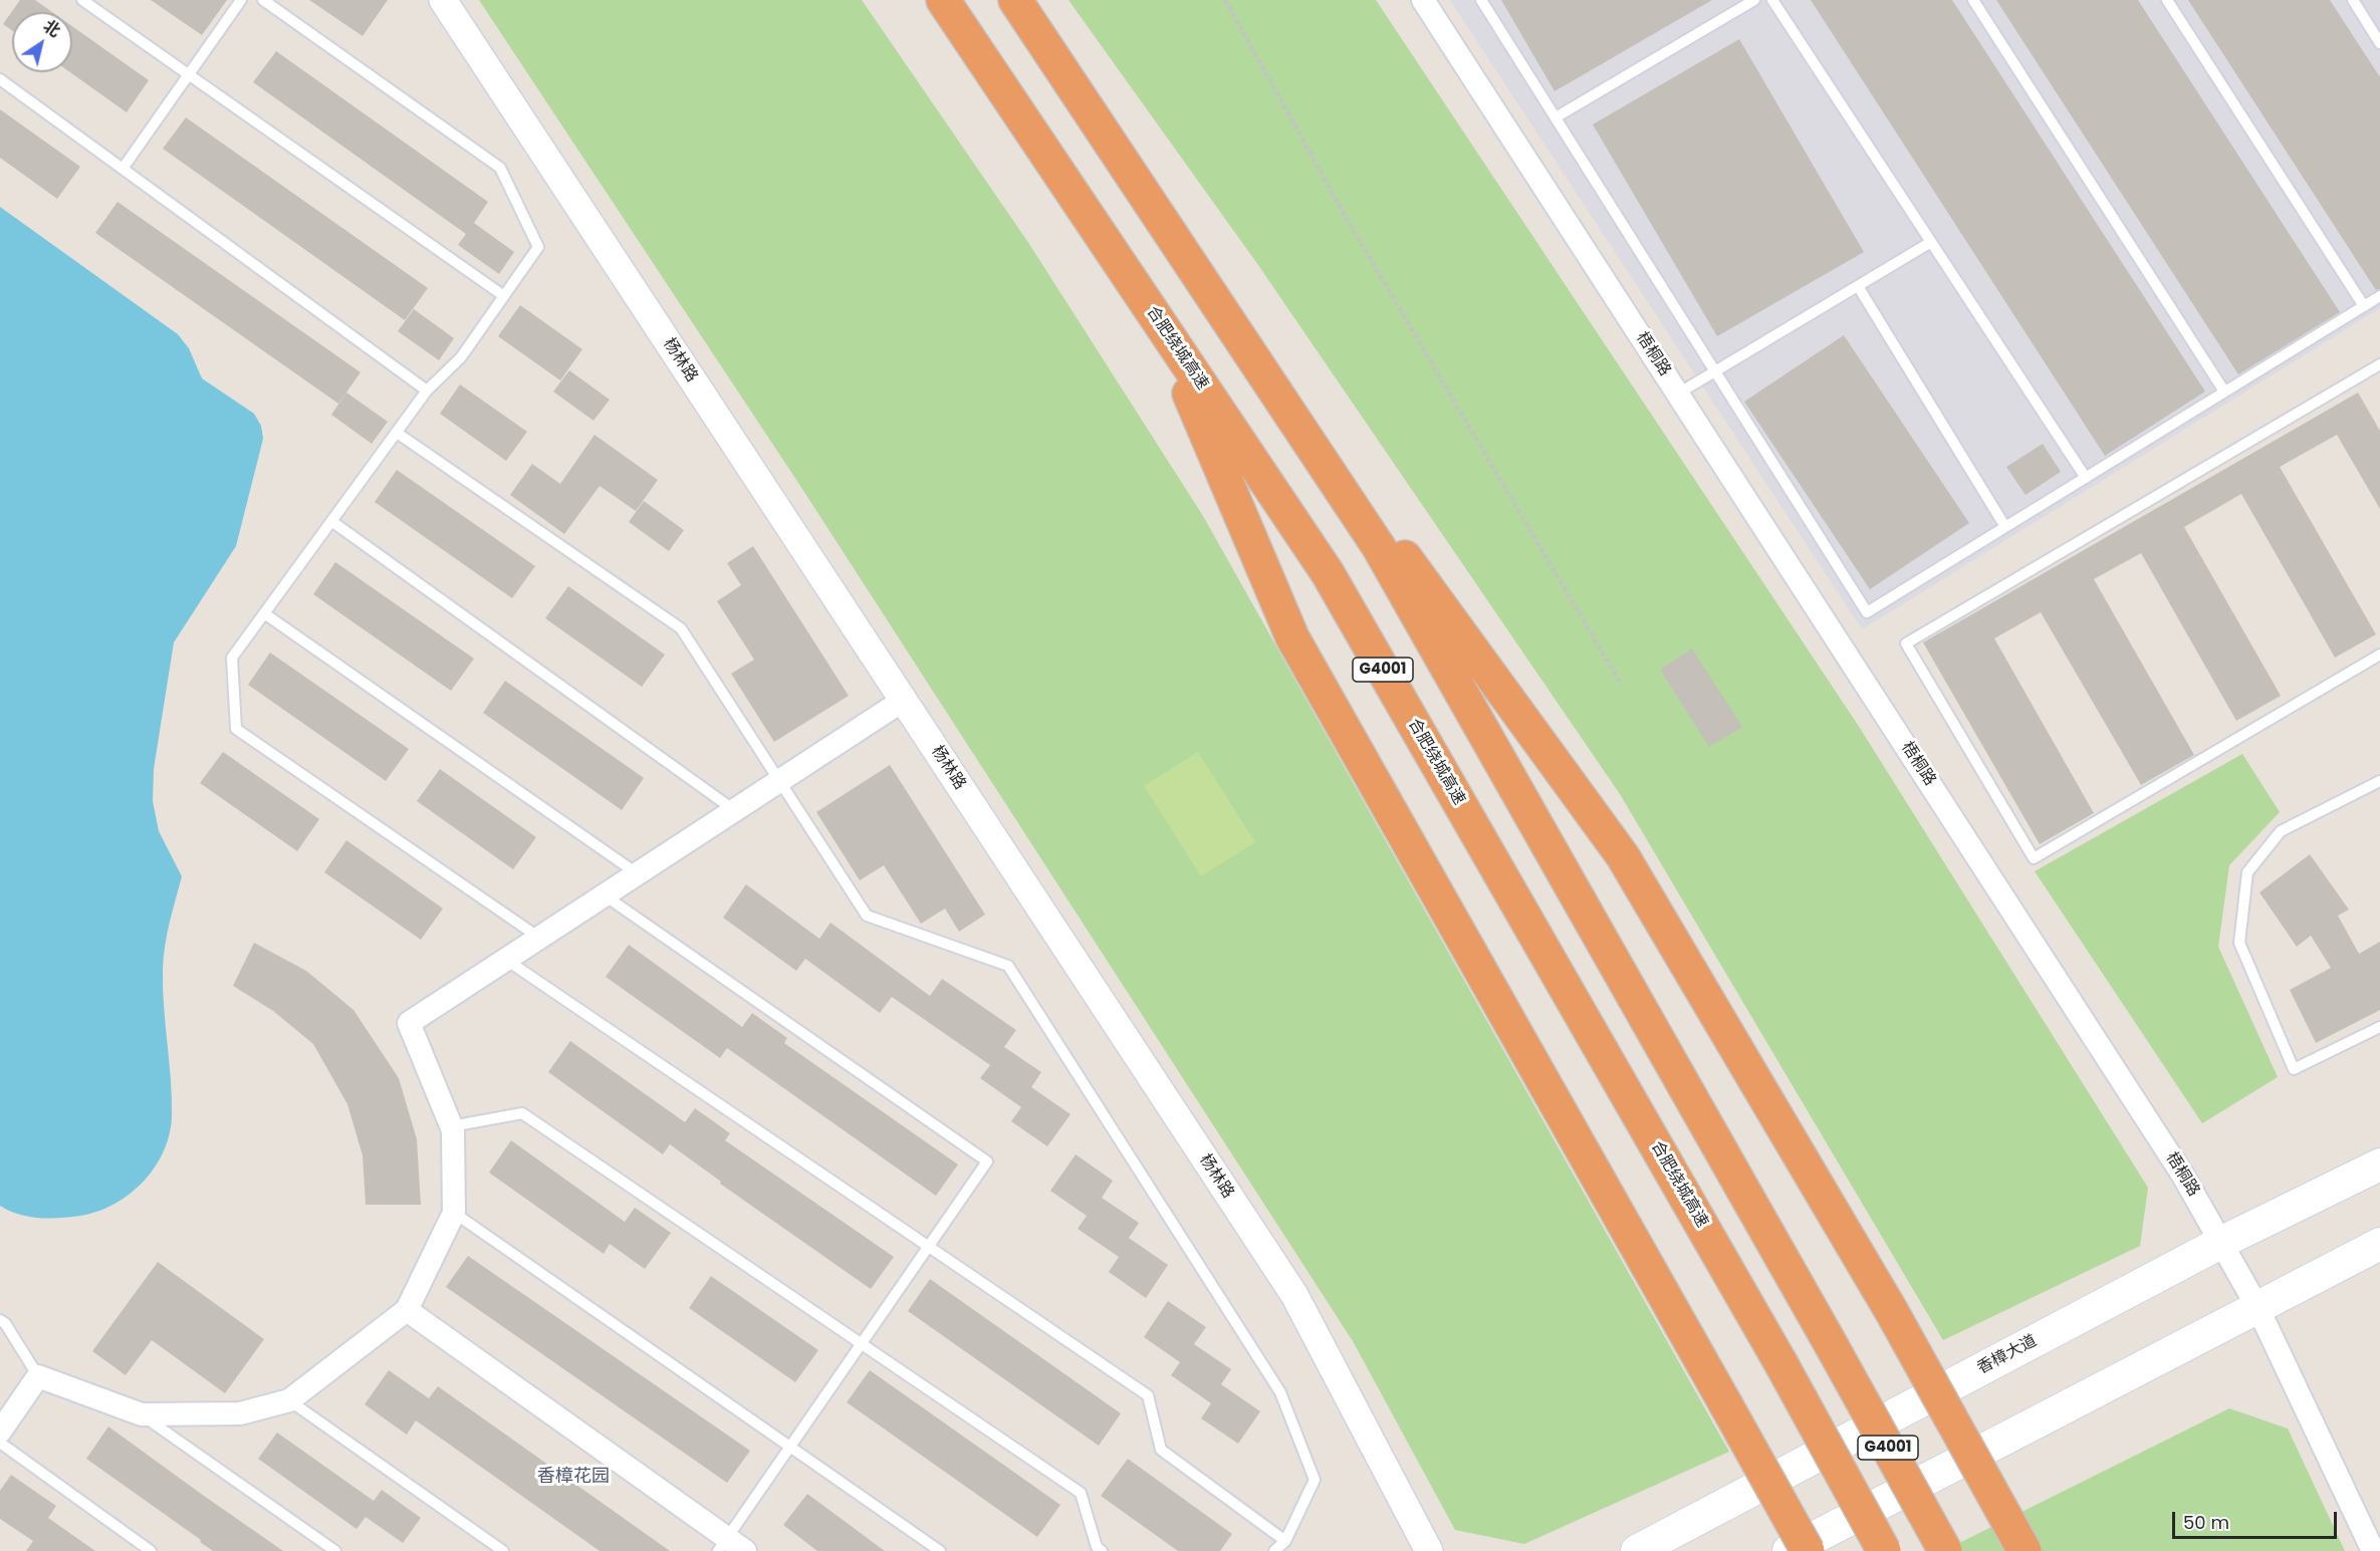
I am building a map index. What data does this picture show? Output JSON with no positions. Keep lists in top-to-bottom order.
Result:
{
  "streets": {
    "highway": ["合肥绕城高速", "G4001"],
    "main road": ["香樟大道"],
    "street": ["梧桐路", "杨林路"]
  },
  "crossings": [
    ["梧桐路", "香樟大道"]
  ],
  "districts": ["香樟花园"],
  "scale_bar": "50 m",
  "north": "top right"
}
